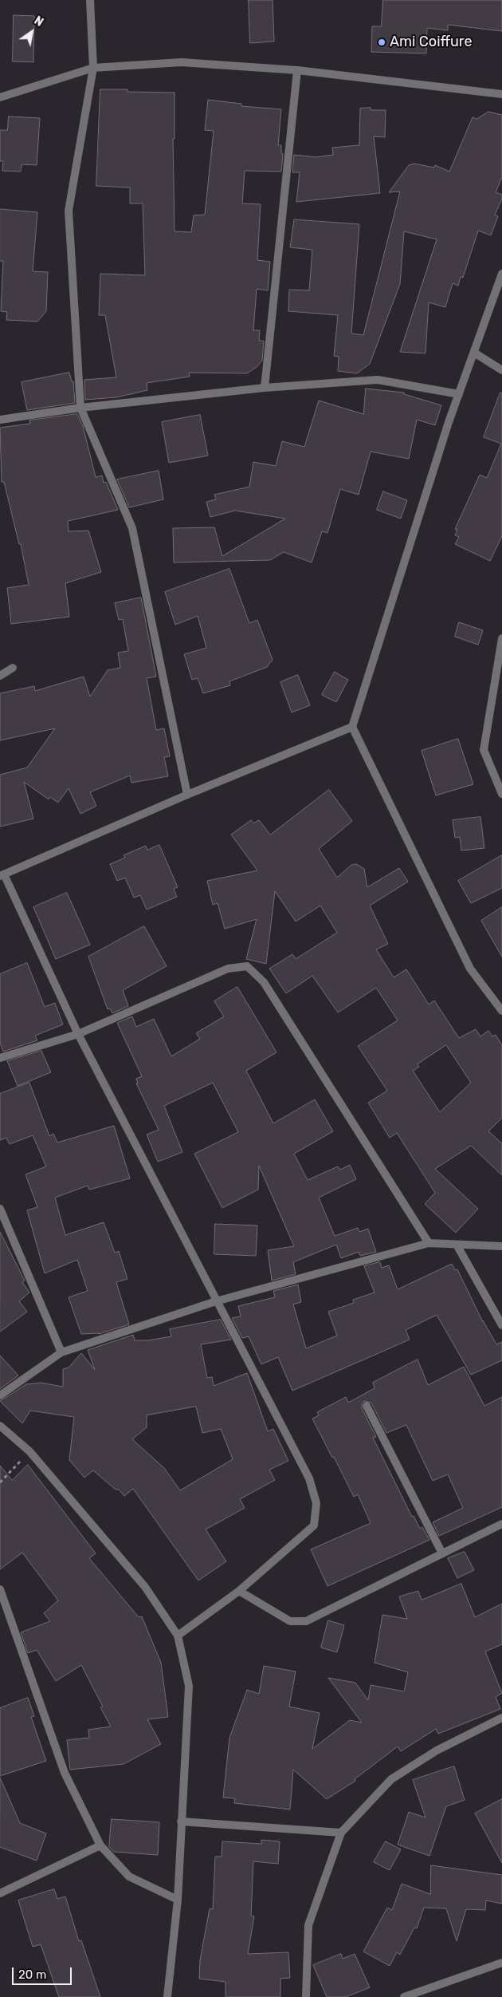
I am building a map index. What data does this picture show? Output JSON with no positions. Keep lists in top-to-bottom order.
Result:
{
  "places": ["Ami Coiffure"],
  "scale_bar": "20 m",
  "north": "top right"
}
